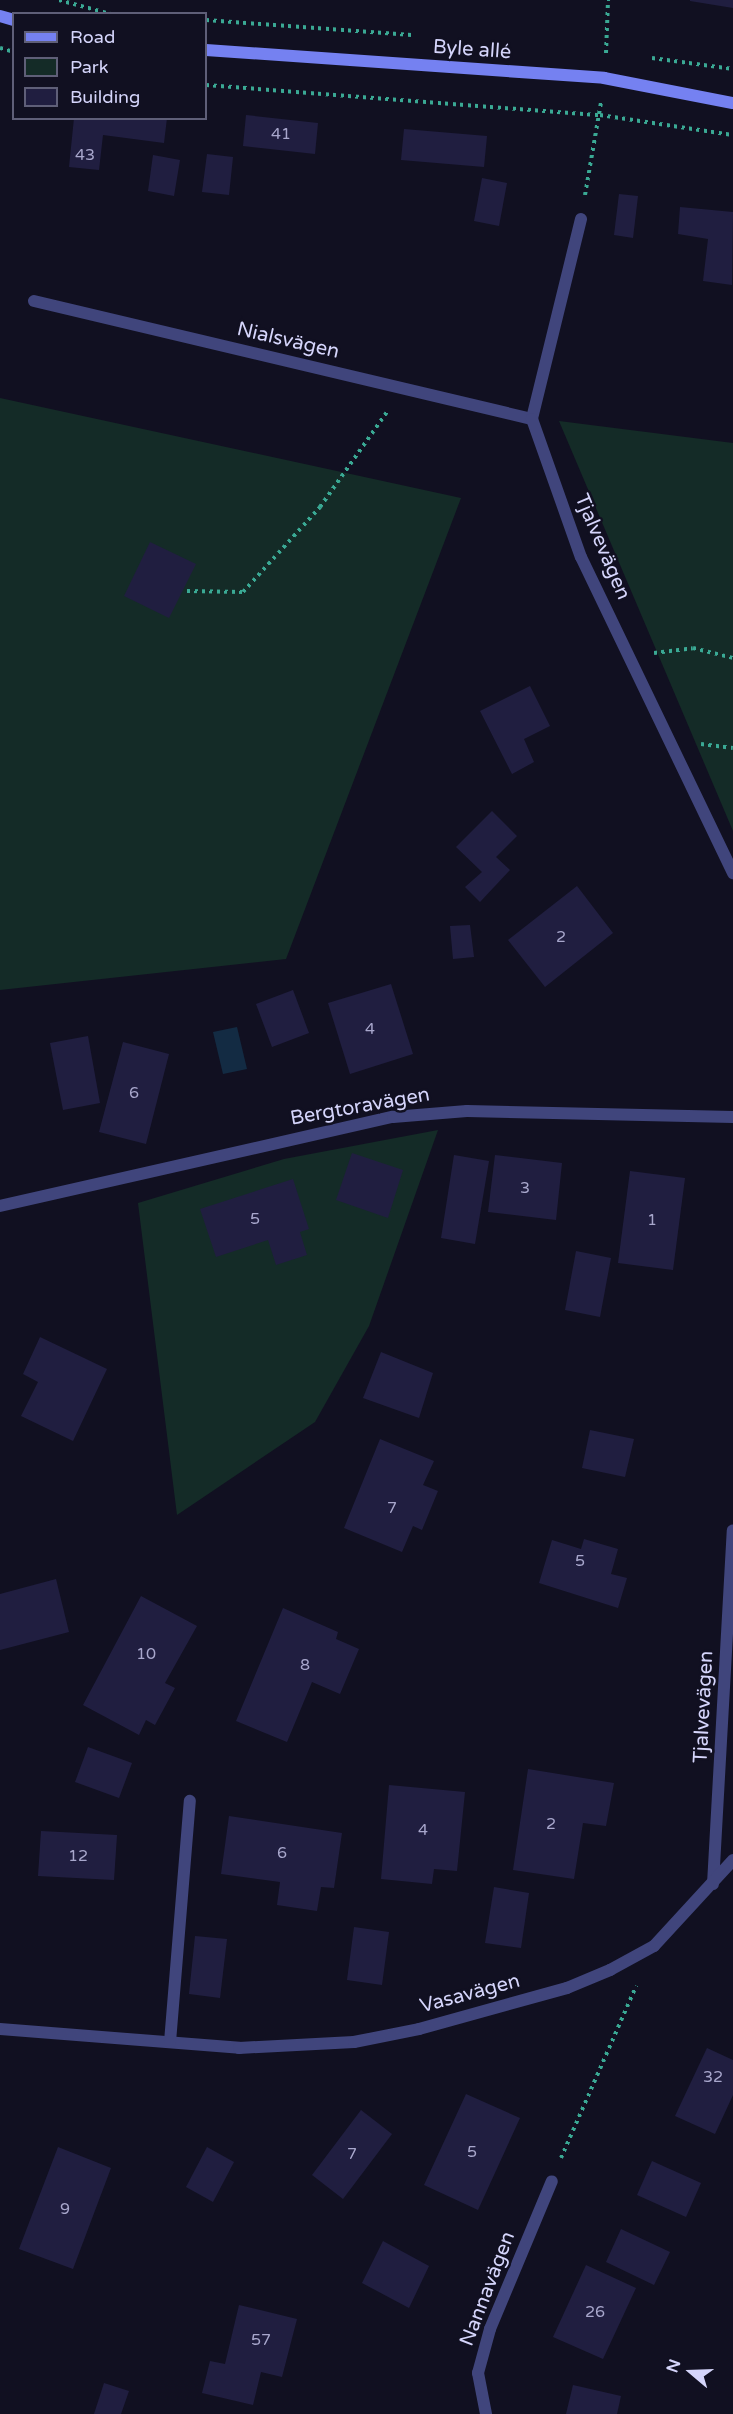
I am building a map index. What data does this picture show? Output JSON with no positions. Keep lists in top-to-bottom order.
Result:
{
  "streets": {
    "street": [
      "Byle allé",
      "Nialsvägen",
      "Tjalvevägen",
      "Bergtoravägen",
      "Vasavägen",
      "Nannavägen"
    ]
  },
  "crossings": [
    ["Nialsvägen", "Tjalvevägen"],
    ["Tjalvevägen", "Vasavägen"]
  ],
  "house_numbers": [
    "41",
    "43",
    "2",
    "4",
    "6",
    "3",
    "5",
    "1",
    "7",
    "5",
    "10",
    "8",
    "2",
    "4",
    "6",
    "12",
    "32",
    "5",
    "7",
    "9",
    "26",
    "57"
  ],
  "legend": ["Road", "Park", "Building"],
  "north": "left"
}
